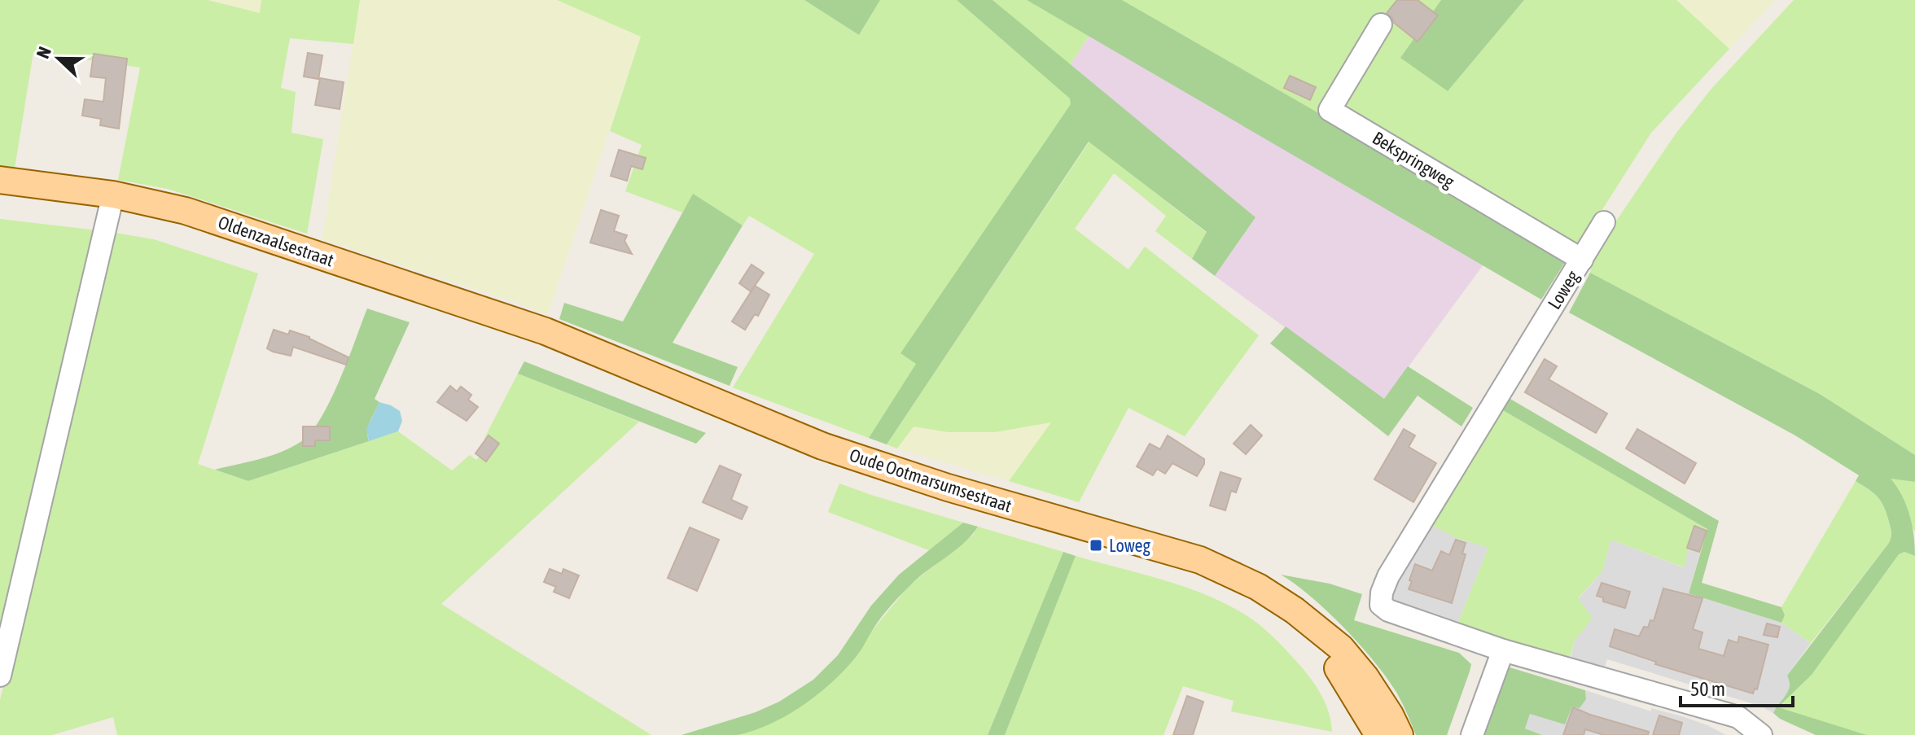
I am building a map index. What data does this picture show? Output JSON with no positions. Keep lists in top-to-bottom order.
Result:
{
  "streets": {
    "main road": ["Oldenzaalsestraat", "Oude Ootmarsumsestraat"],
    "street": ["Bekspringweg", "Loweg"]
  },
  "crossings": [
    ["Bekspringweg", "Loweg"],
    ["Oldenzaalsestraat", "Oude Ootmarsumsestraat"]
  ],
  "places": {
    "transit": ["Loweg"]
  },
  "scale_bar": "50 m",
  "north": "left"
}
